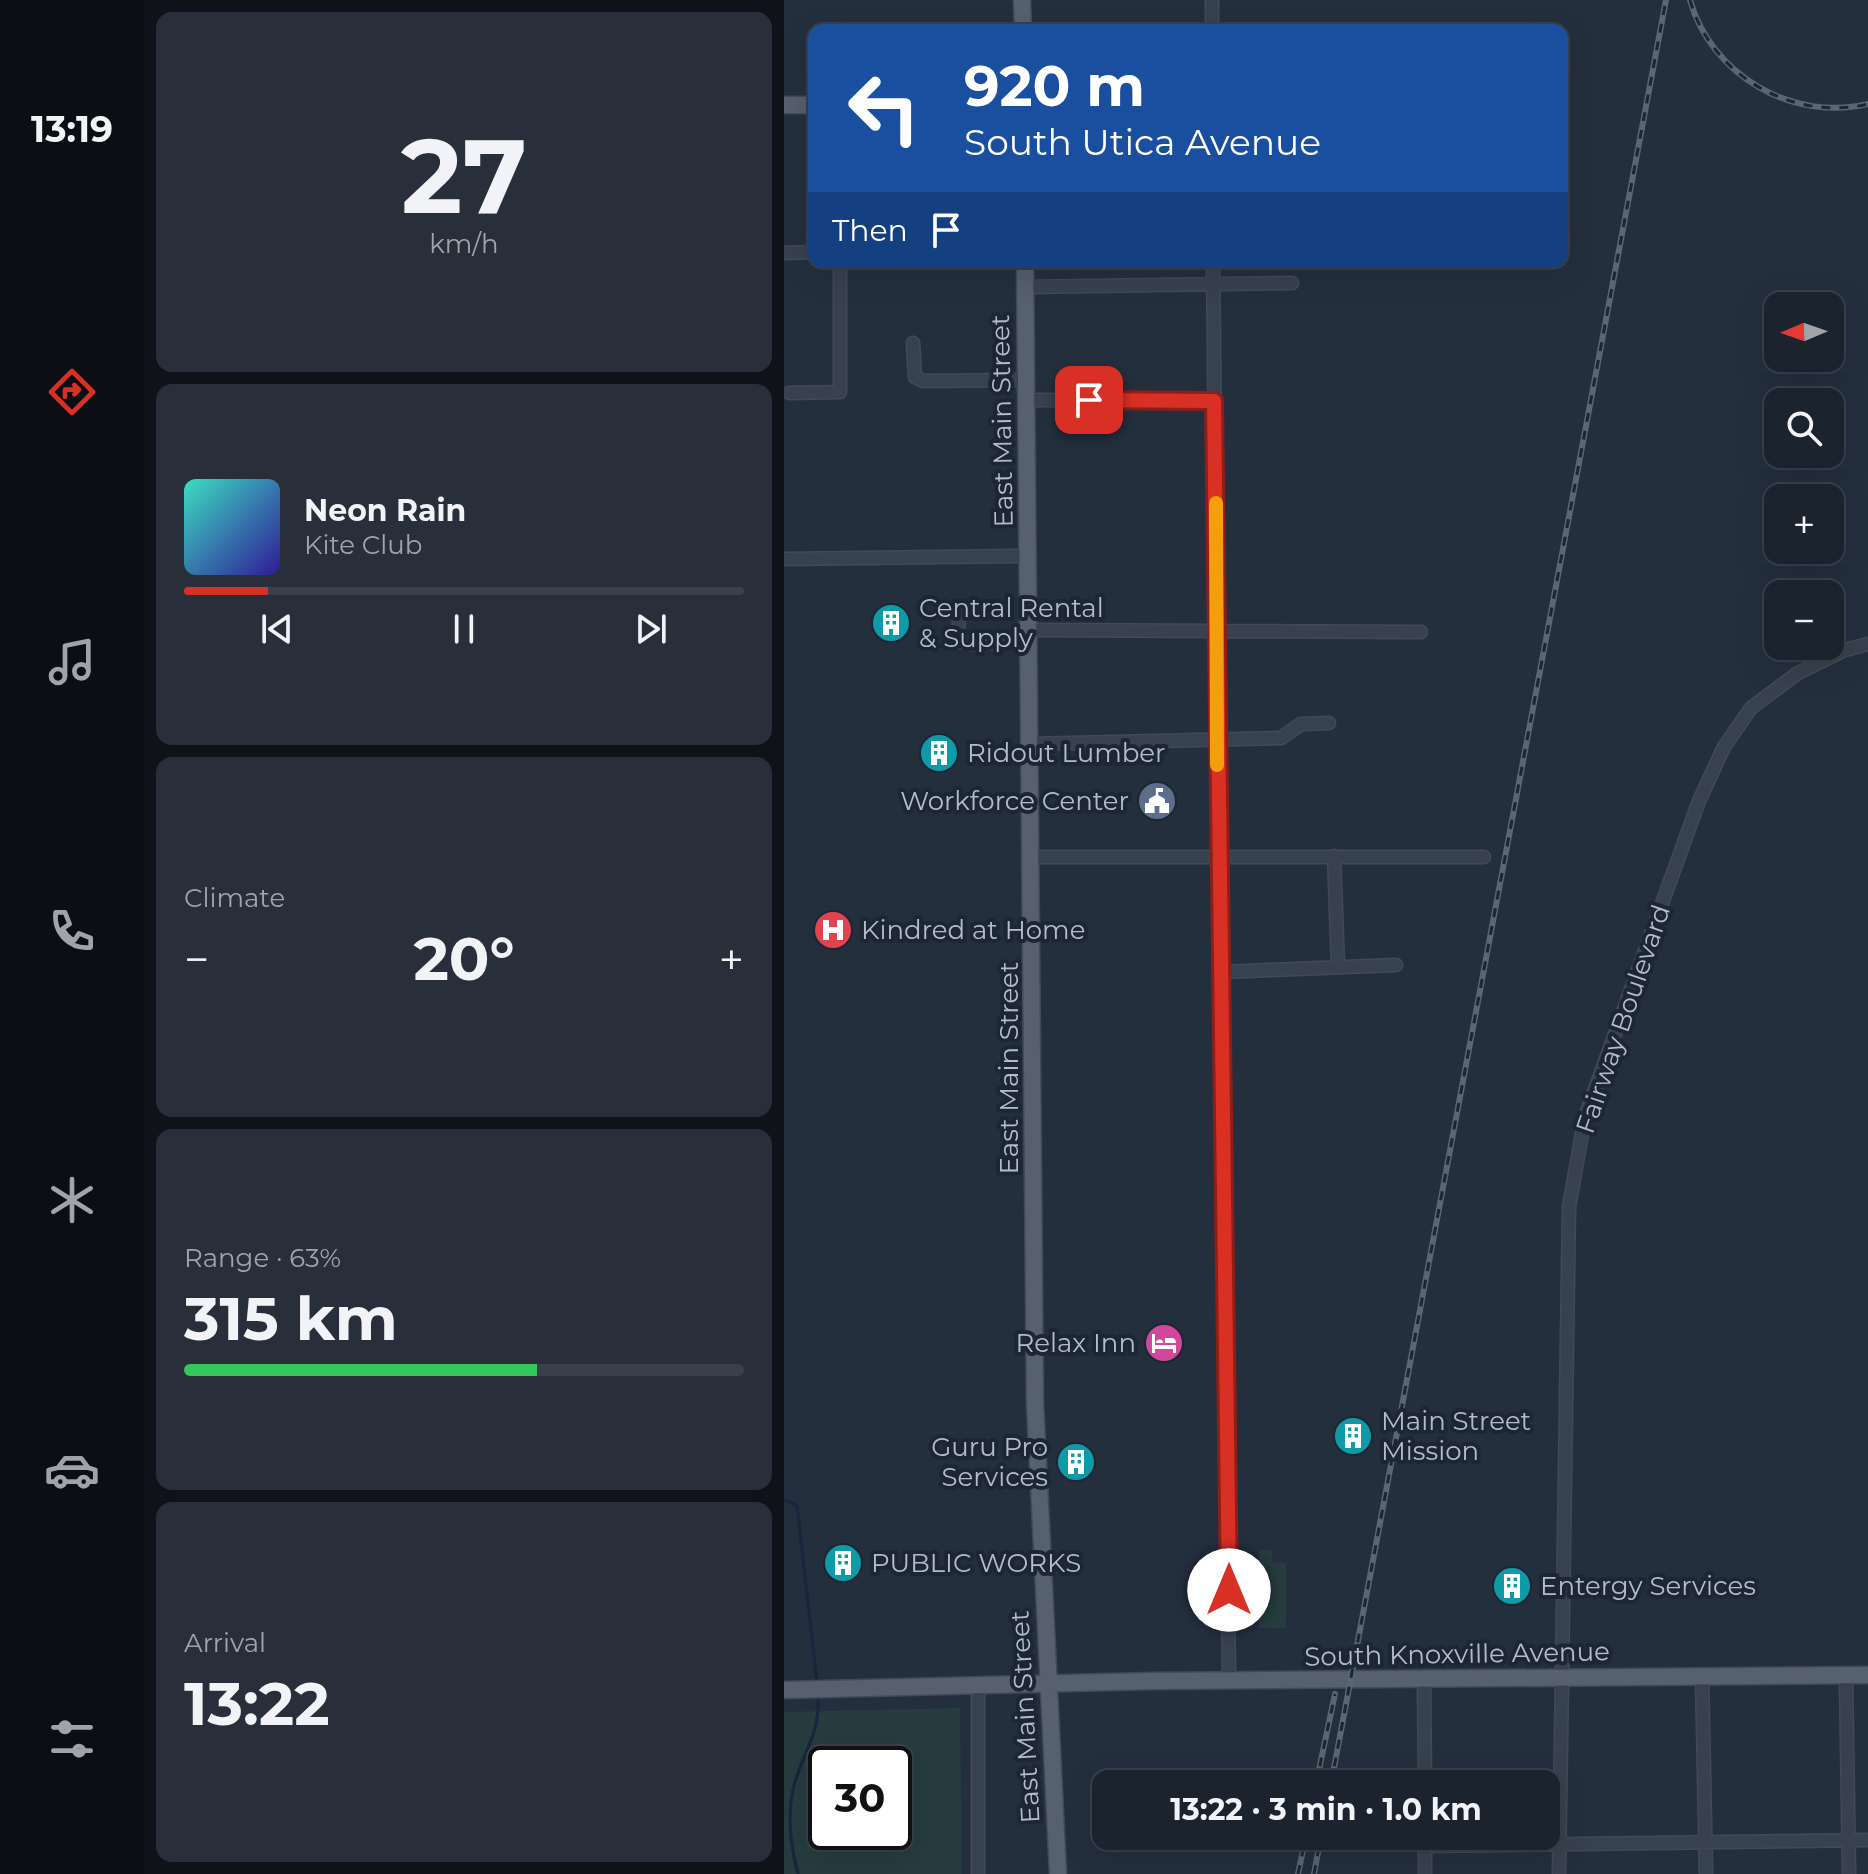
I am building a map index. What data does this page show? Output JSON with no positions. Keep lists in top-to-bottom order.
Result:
{
  "streets": {
    "main road": ["East Main Street", "South Knoxville Avenue"],
    "street": ["Fairway Boulevard"]
  },
  "crossings": [
    ["East Main Street", "South Knoxville Avenue"],
    ["Fairway Boulevard", "South Knoxville Avenue"]
  ],
  "places": {
    "building": [
      "Central Rental & Supply",
      "Ridout Lumber",
      "Main Street Mission",
      "Guru Pro Services",
      "PUBLIC WORKS",
      "Entergy Services"
    ],
    "public building": ["Workforce Center"],
    "hospital": ["Kindred at Home"],
    "hotel": ["Relax Inn"]
  },
  "north": "left",
  "page": {
    "tabs": "13:19",
    "tile": [
      ["27", "km/h"],
      "Climate",
      ["Range · 63%", "315 km"],
      ["Arrival", "13:22"]
    ],
    "turn": ["920 m", "South Utica Avenue"],
    "then": "Then",
    "map_buttons": ["+", "−"],
    "song": ["Neon Rain", "Kite Club"],
    "heat": ["−", "20°", "+"],
    "limit": "30",
    "trip": "13:22 · 3 min · 1.0 km"
  }
}
